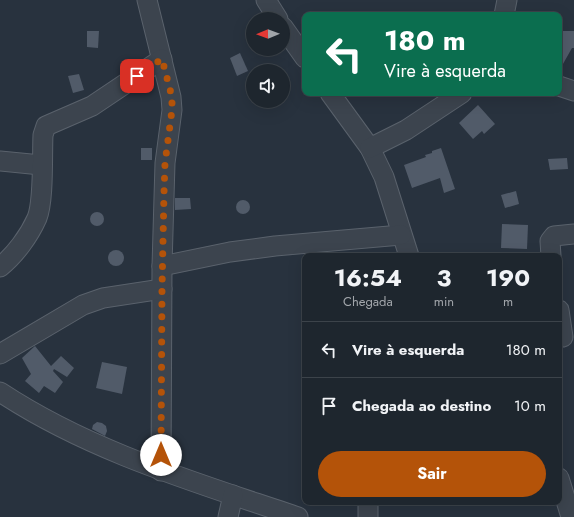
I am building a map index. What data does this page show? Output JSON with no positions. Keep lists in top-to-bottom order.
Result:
{
  "north": "left",
  "page": {
    "turn": ["180 m", "Vire à esquerda"],
    "eta": [
      "16:54",
      "Chegada",
      "3",
      "min",
      "190",
      "m"
    ],
    "list": [
      {
        "name": "Vire à esquerda",
        "value": "180 m"
      },
      {
        "name": "Chegada ao destino",
        "value": "10 m"
      }
    ],
    "buttons": "Sair"
  }
}
